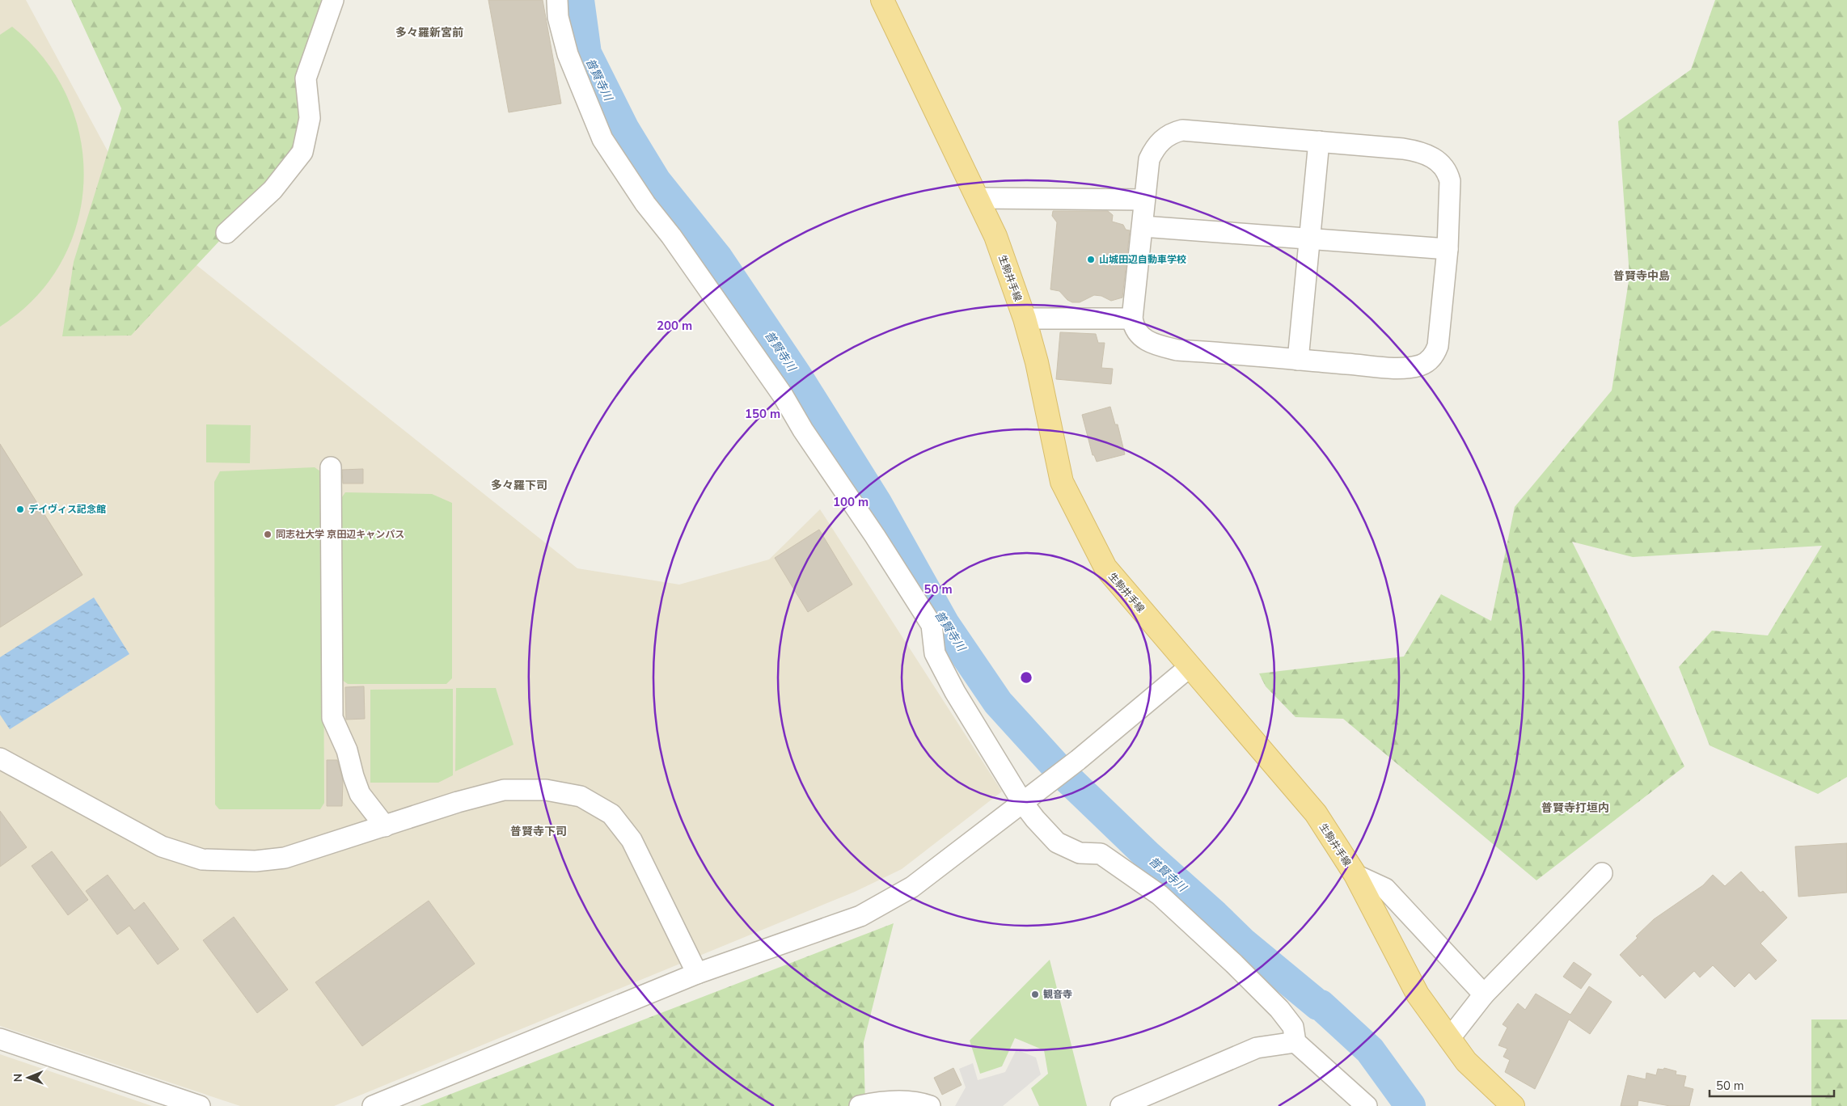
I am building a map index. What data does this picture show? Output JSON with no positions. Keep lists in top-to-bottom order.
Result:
{
  "streets": {
    "main road": ["生駒井手線"]
  },
  "districts": [
    "多々羅新宮前",
    "普賢寺中島",
    "多々羅下司",
    "普賢寺打垣内",
    "普賢寺下司"
  ],
  "water": ["普賢寺川"],
  "places": [
    "山城田辺自動車学校",
    "デイヴィス記念館",
    "同志社大学 京田辺キャンパス",
    "観音寺"
  ],
  "scale_bar": "50 m",
  "north": "left",
  "rings": [
    "200 m",
    "150 m",
    "100 m",
    "50 m"
  ]
}
